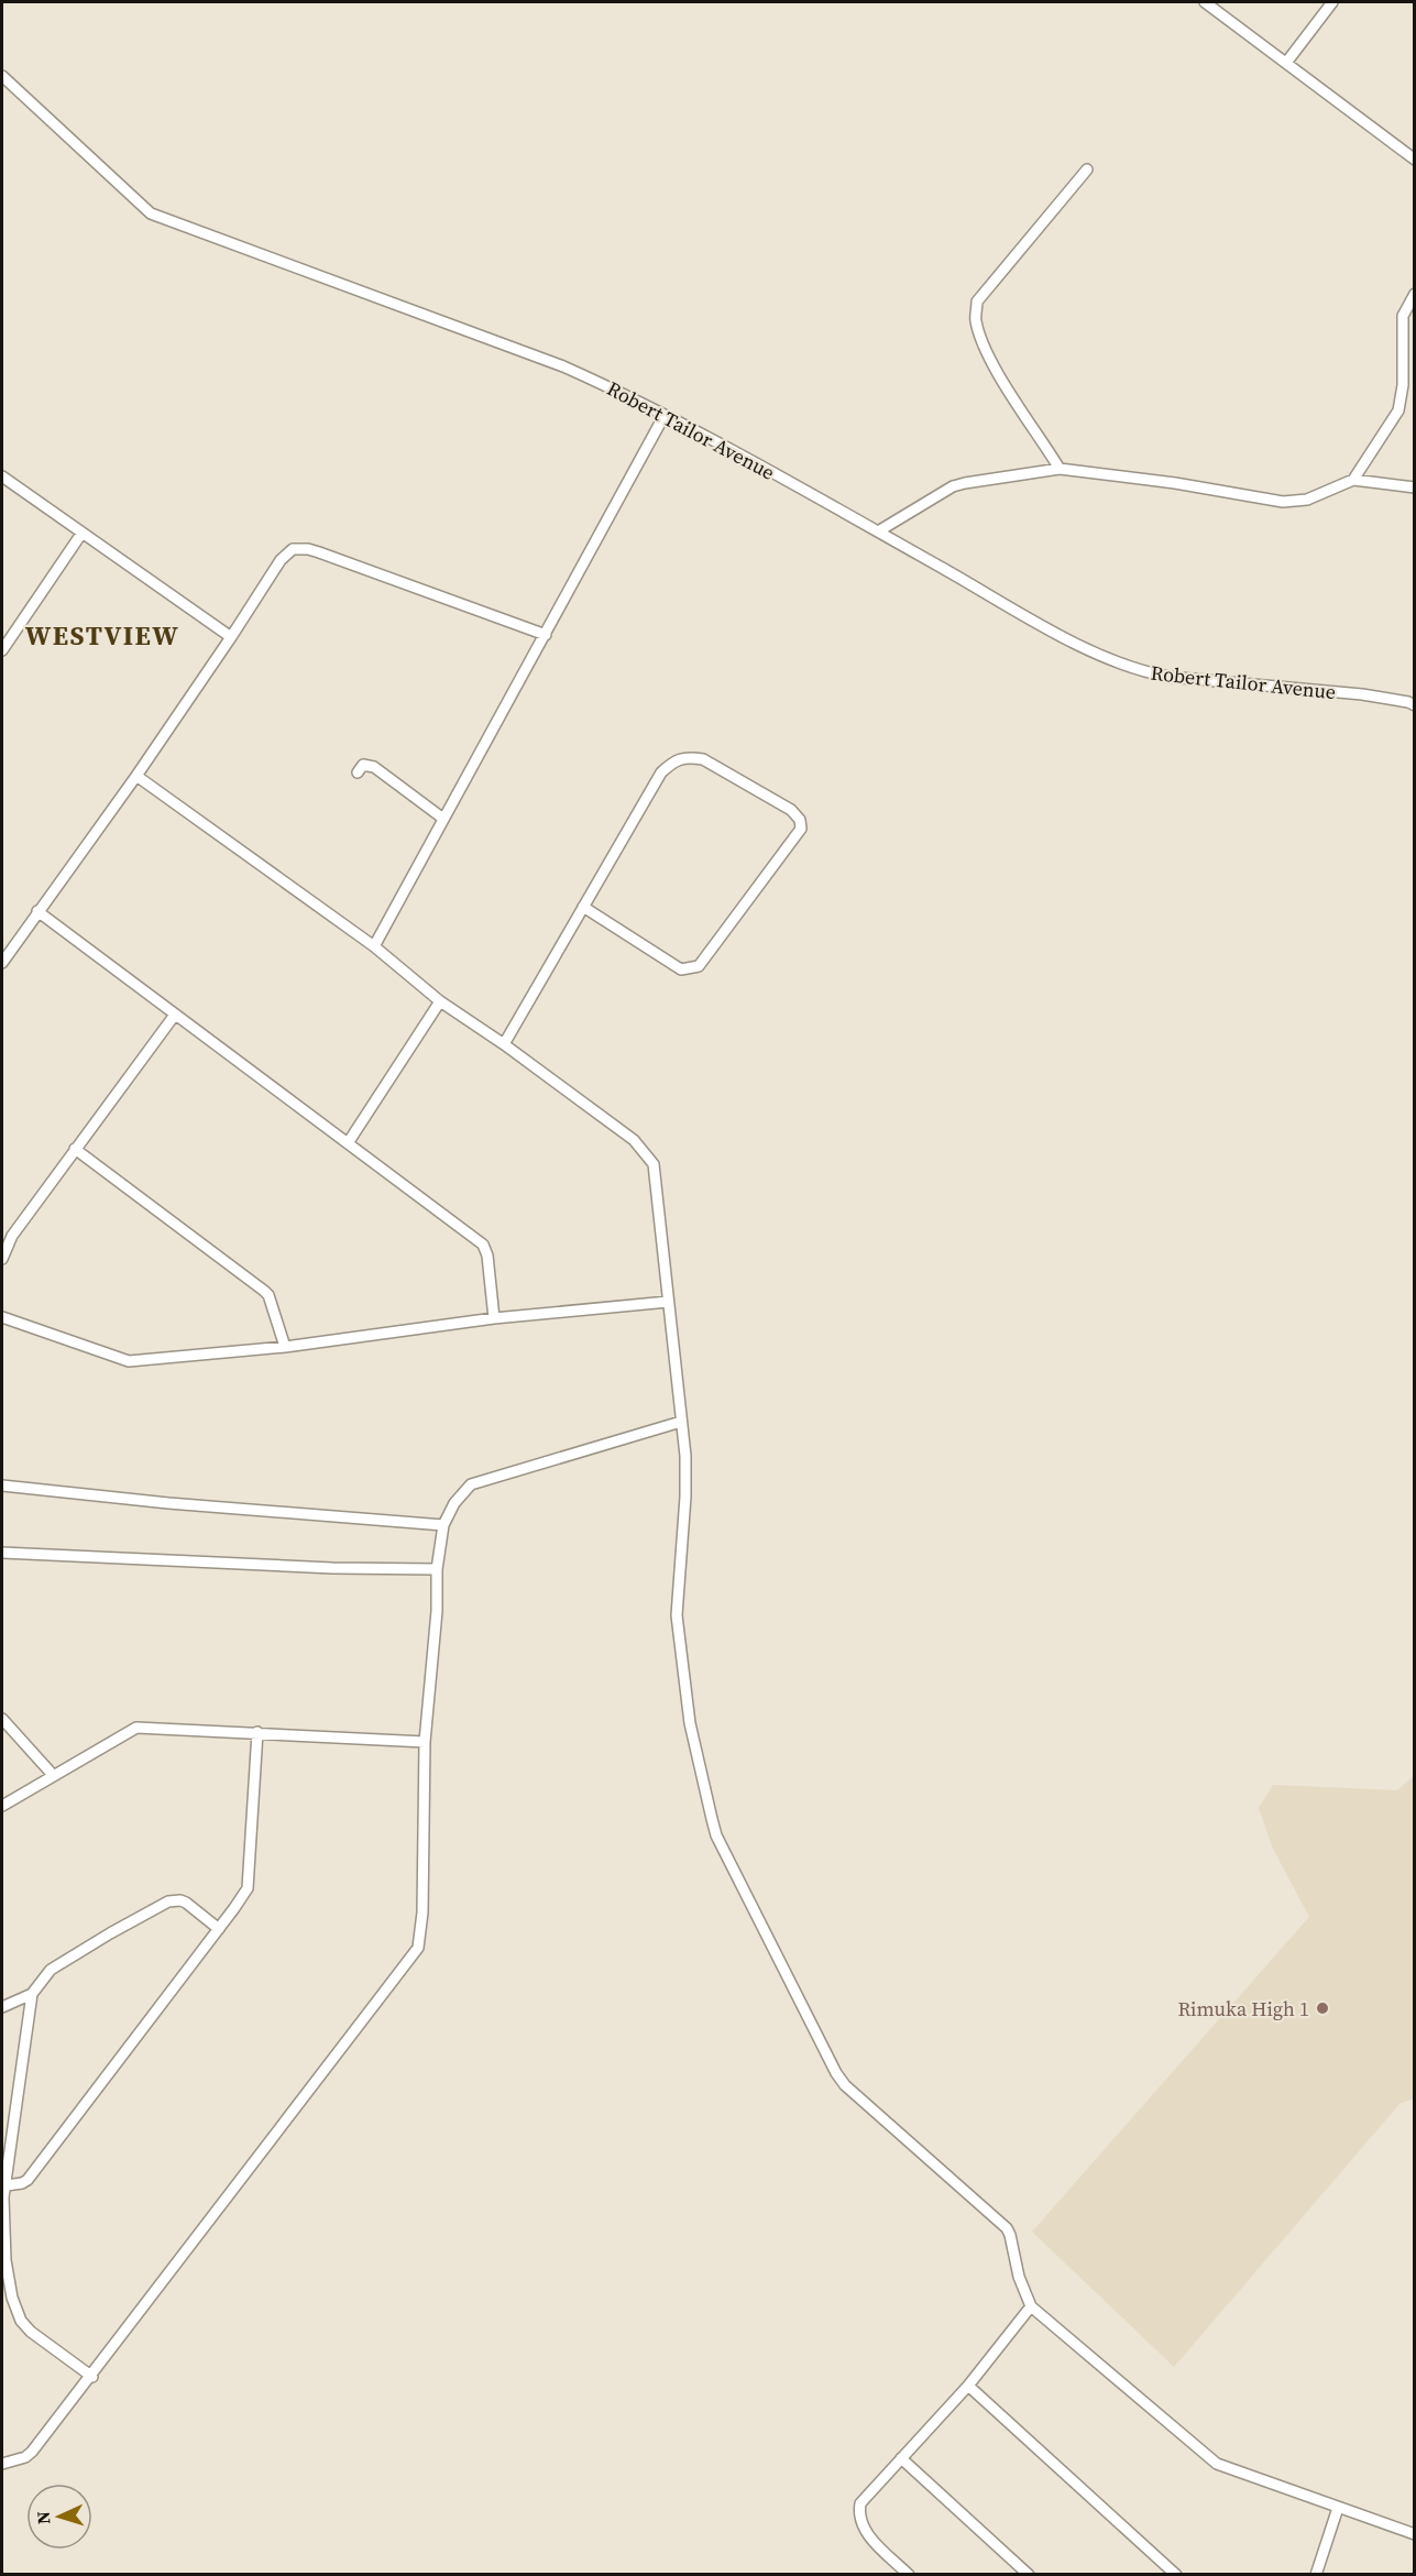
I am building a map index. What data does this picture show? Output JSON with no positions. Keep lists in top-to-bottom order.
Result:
{
  "streets": {
    "street": ["Robert Tailor Avenue"]
  },
  "districts": ["WESTVIEW"],
  "places": ["Rimuka High 1"],
  "north": "left"
}
